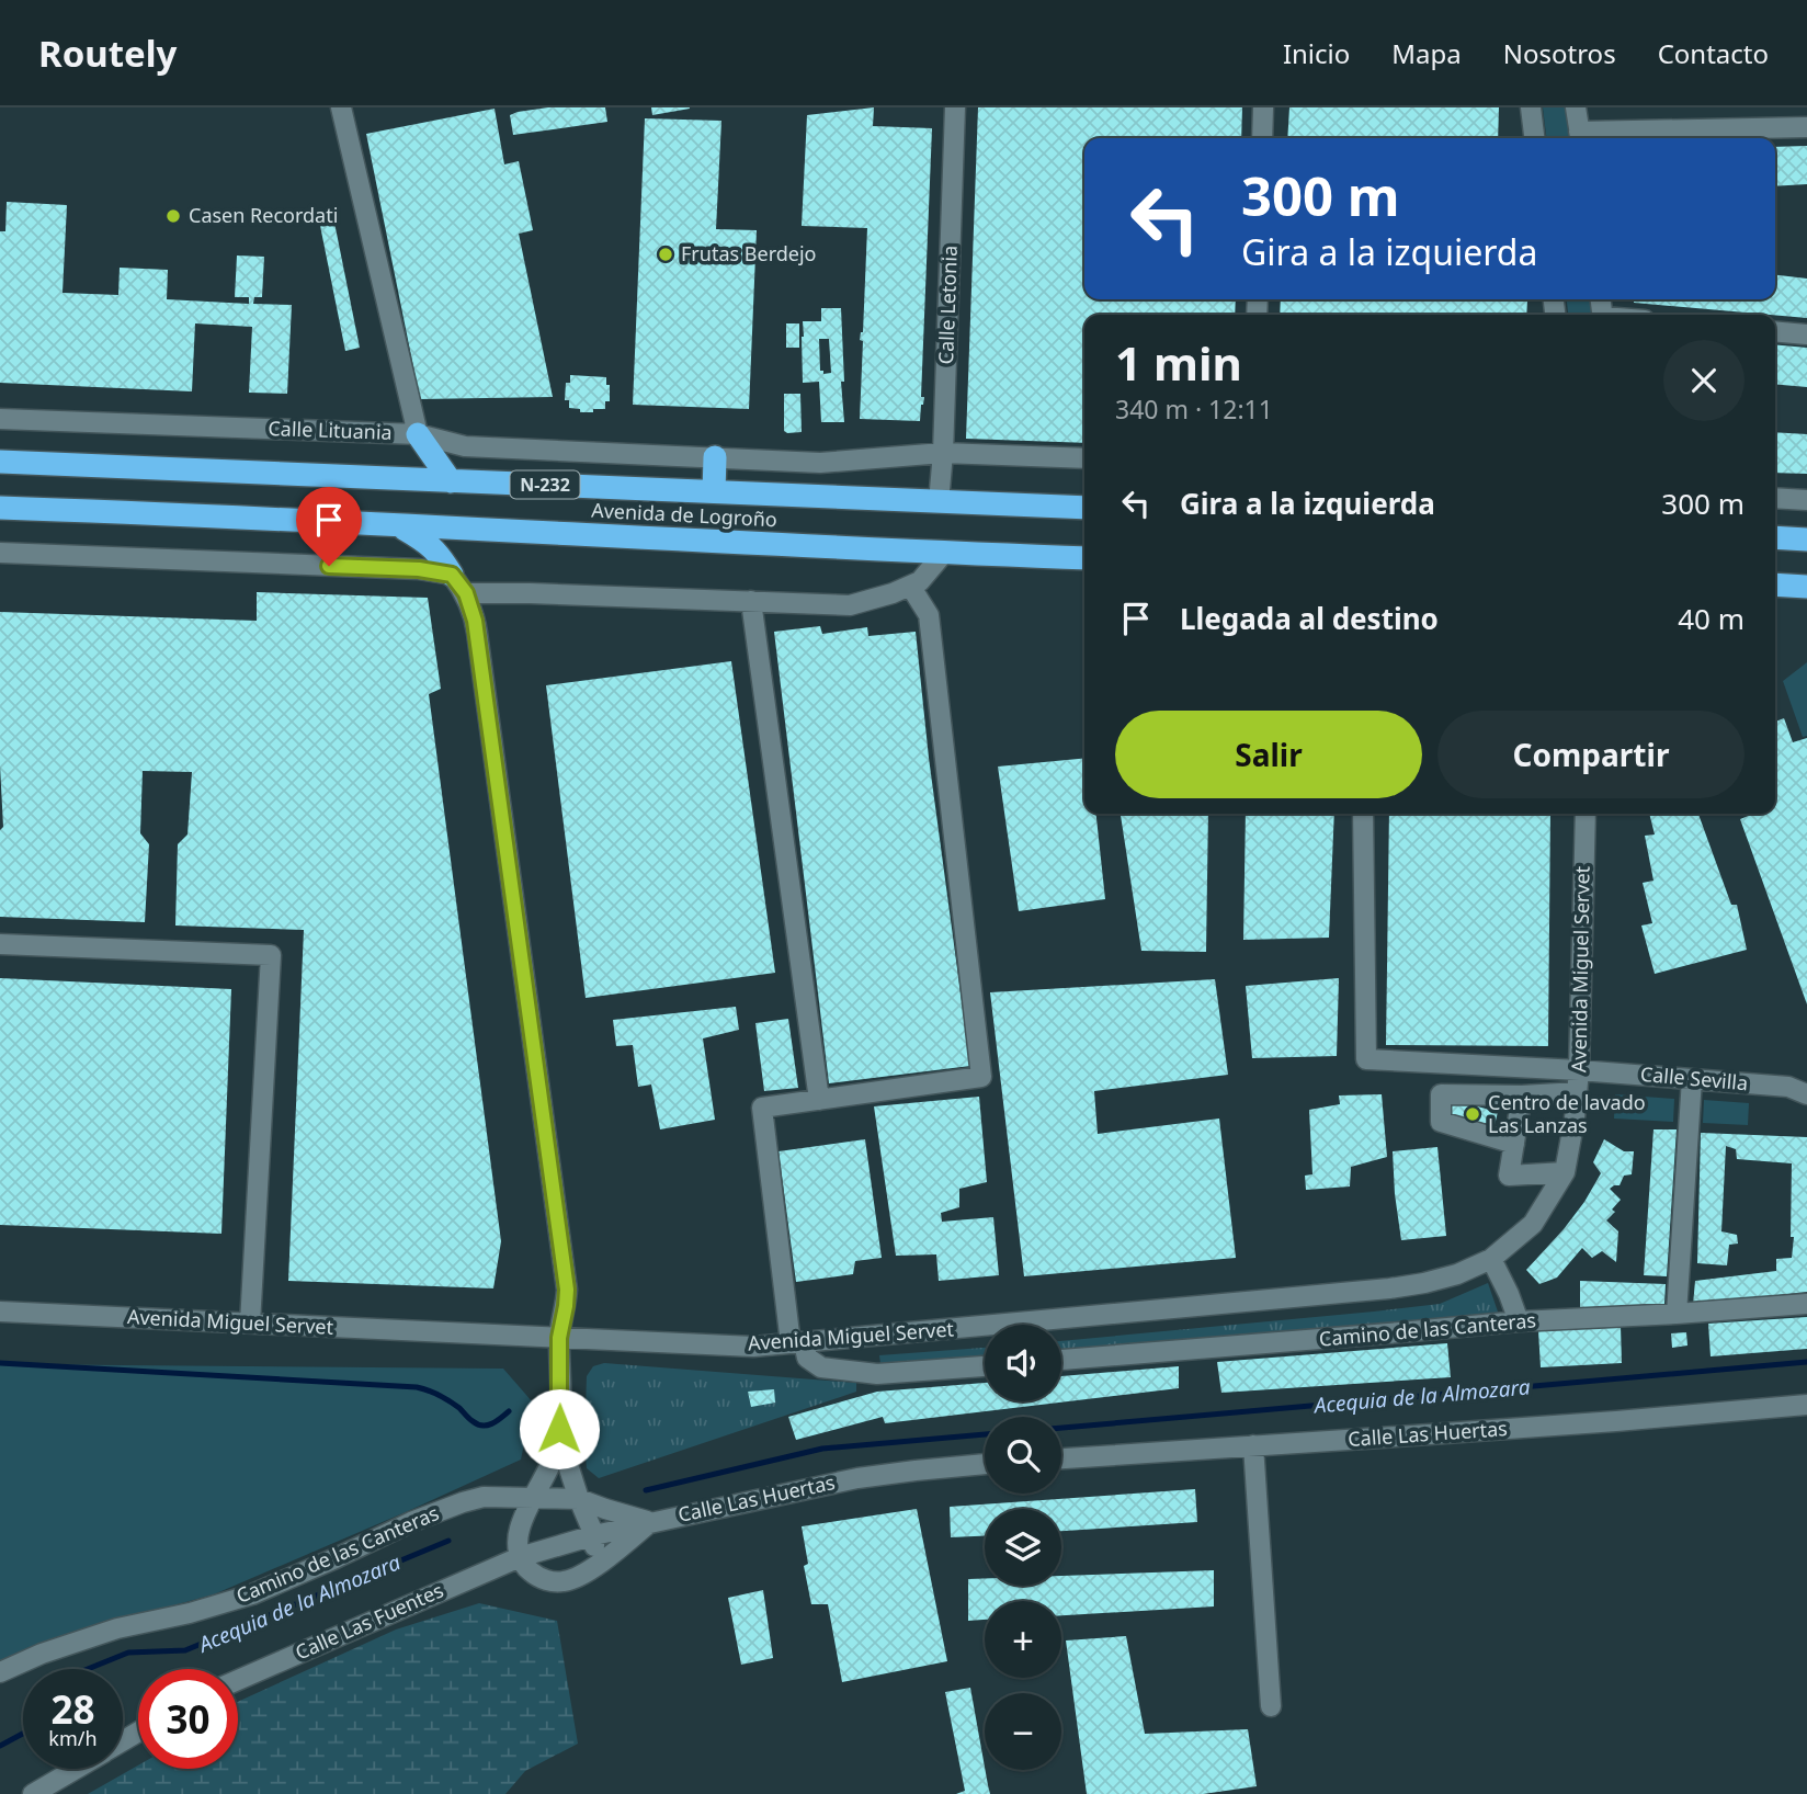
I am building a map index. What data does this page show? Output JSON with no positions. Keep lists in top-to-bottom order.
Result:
{
  "streets": {
    "highway": ["N-232", "Avenida de Logroño"],
    "street": [
      "Calle Letonia",
      "Calle Lituania",
      "Avenida Miguel Servet",
      "Calle Sevilla",
      "Camino de las Canteras",
      "Calle Las Huertas",
      "Calle Las Fuentes"
    ]
  },
  "crossings": [
    ["Calle Letonia", "Avenida de Logroño"],
    ["Avenida Miguel Servet", "Calle Sevilla"],
    ["Camino de las Canteras", "Calle Las Huertas"],
    ["Calle Las Huertas", "Calle Las Fuentes"]
  ],
  "water": ["Acequia de la Almozara"],
  "places": ["Casen Recordati", "Frutas Berdejo", "Centro de lavado Las Lanzas"],
  "page": {
    "header": "Routely",
    "nav": [
      "Inicio",
      "Mapa",
      "Nosotros",
      "Contacto"
    ],
    "turn": ["300 m", "Gira a la izquierda"],
    "heading": ["1 min", "340 m · 12:11"],
    "list": [
      {
        "name": "Gira a la izquierda",
        "value": "300 m"
      },
      {
        "name": "Llegada al destino",
        "value": "40 m"
      }
    ],
    "buttons": ["Salir", "Compartir"],
    "map_buttons": ["+", "−"],
    "speed": "28 km/h",
    "limit": "30"
  }
}
